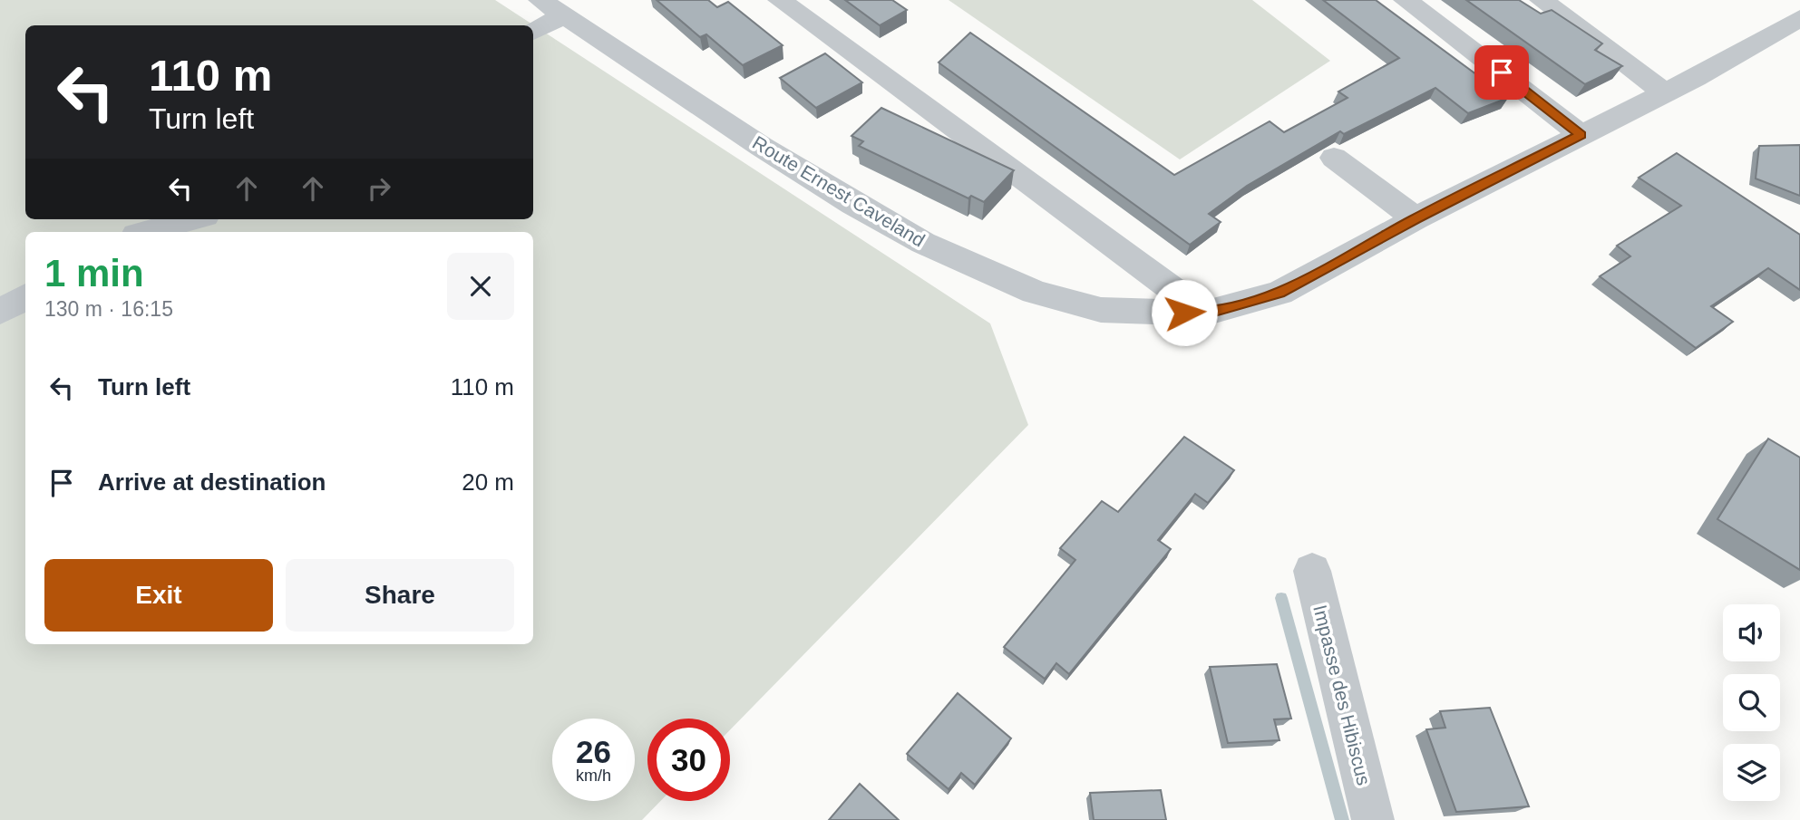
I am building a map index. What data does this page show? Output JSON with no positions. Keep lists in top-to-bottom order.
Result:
{
  "streets": {
    "street": ["Route Ernest Caveland", "Impasse des Hibiscus"]
  },
  "page": {
    "turn": ["110 m", "Turn left"],
    "heading": ["1 min", "130 m · 16:15"],
    "list": [
      {
        "name": "Turn left",
        "value": "110 m"
      },
      {
        "name": "Arrive at destination",
        "value": "20 m"
      }
    ],
    "buttons": ["Exit", "Share"],
    "speed": "26 km/h",
    "limit": "30"
  }
}
